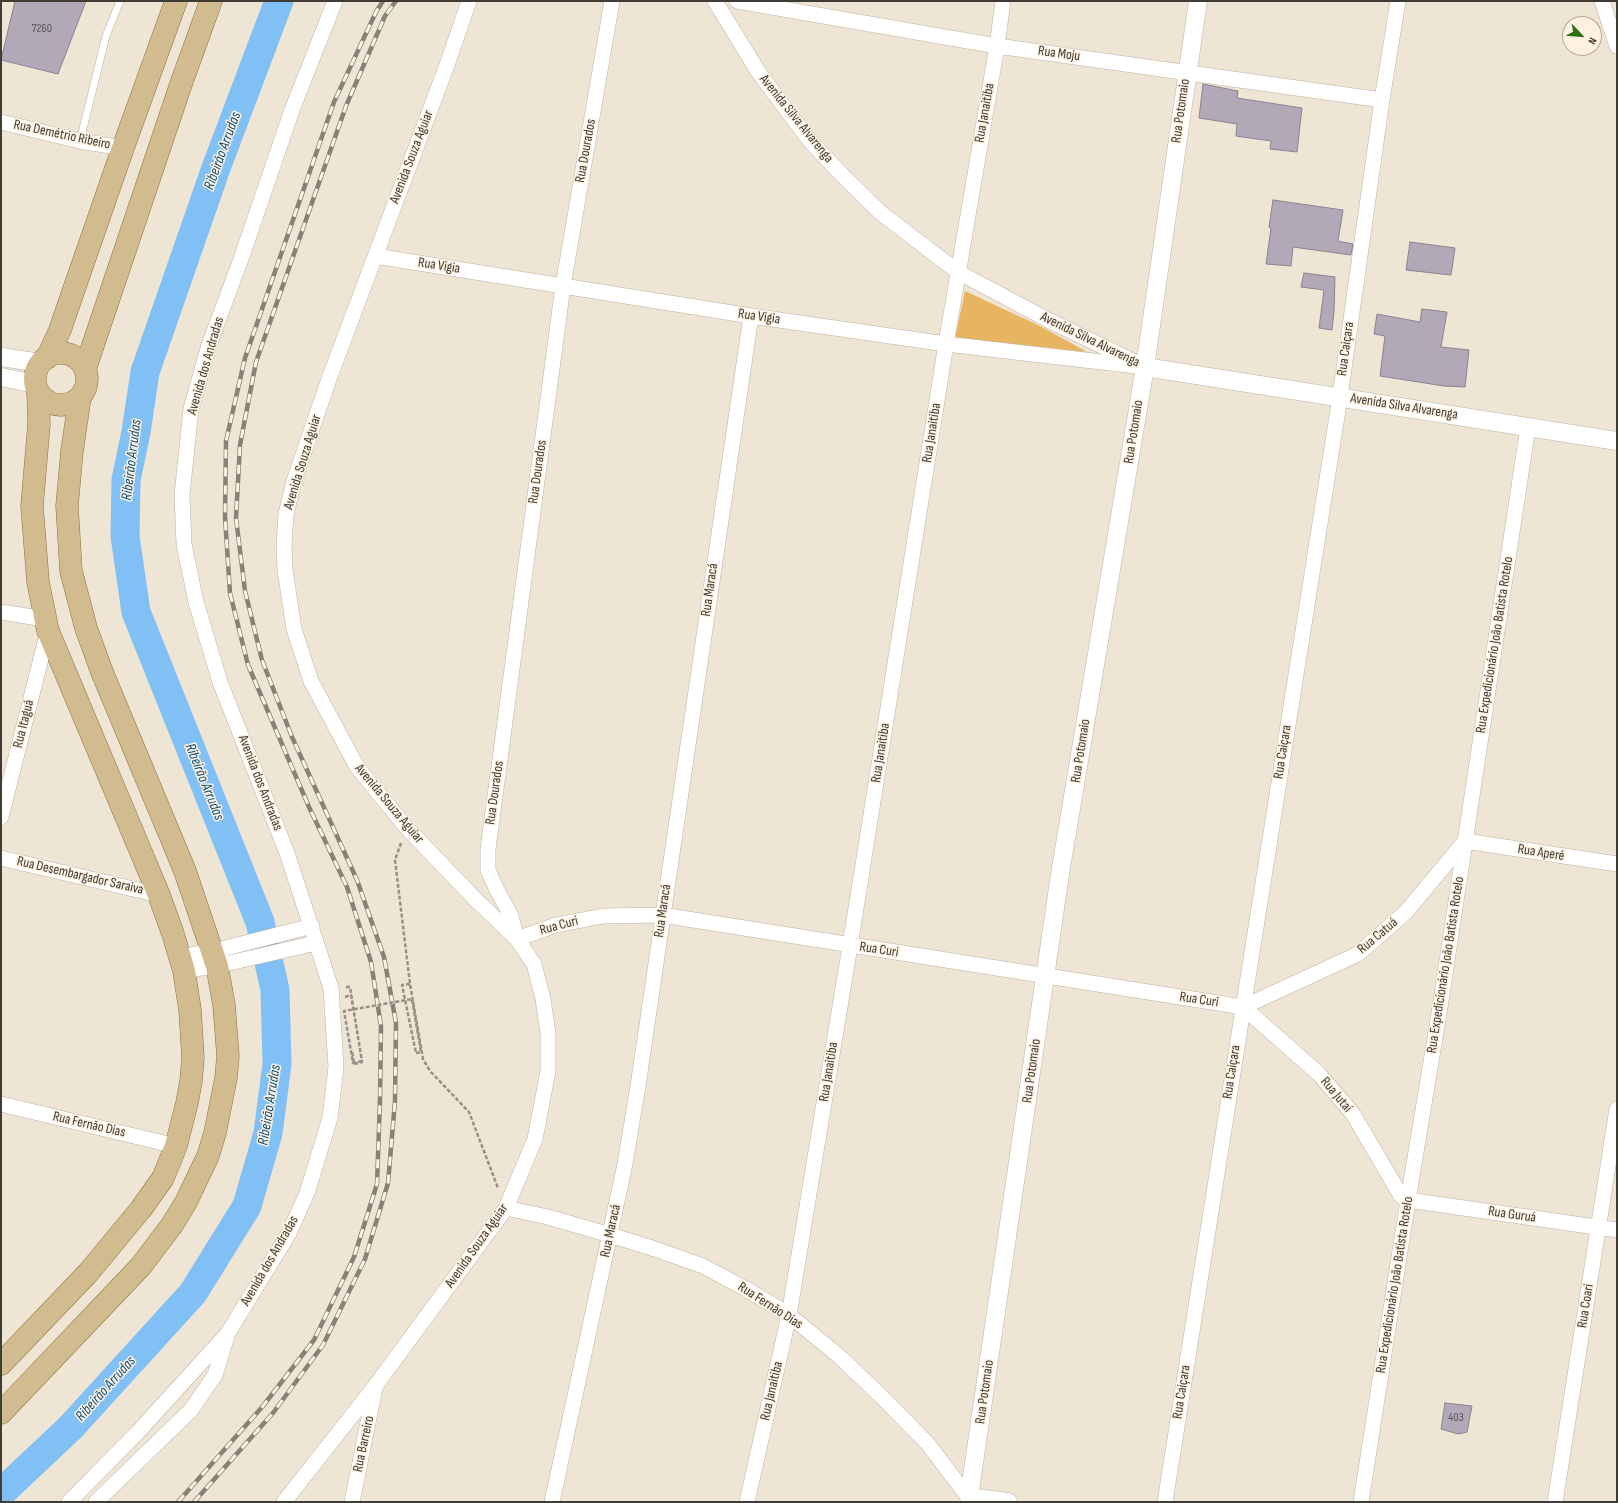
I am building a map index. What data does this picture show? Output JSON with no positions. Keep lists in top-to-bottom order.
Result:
{
  "streets": {
    "street": [
      "Rua Moju",
      "Rua Potomaio",
      "Rua Janaitiba",
      "Avenida Silva Alvarenga",
      "Rua Demétrio Ribeiro",
      "Rua Dourados",
      "Avenida Souza Aguiar",
      "Rua Vigia",
      "Rua Caiçara",
      "Avenida dos Andradas",
      "Rua Maracá",
      "Rua Expedicionário João Batista Rotelo",
      "Rua Itaguá",
      "Rua Aperé",
      "Rua Desembargador Saraiva",
      "Rua Curi",
      "Rua Catuá",
      "Rua Jutaí",
      "Rua Fernão Dias",
      "Rua Guruá",
      "Rua Coari",
      "Rua Barreiro"
    ]
  },
  "crossings": [
    ["Rua Moju", "Rua Potomaio"],
    ["Rua Moju", "Rua Janaitiba"],
    ["Rua Moju", "Rua Caiçara"],
    ["Rua Potomaio", "Avenida Silva Alvarenga"],
    ["Rua Potomaio", "Rua Vigia"],
    ["Rua Potomaio", "Rua Curi"],
    ["Rua Potomaio", "Rua Fernão Dias"],
    ["Rua Janaitiba", "Avenida Silva Alvarenga"],
    ["Rua Janaitiba", "Rua Vigia"],
    ["Rua Janaitiba", "Rua Curi"],
    ["Rua Janaitiba", "Rua Fernão Dias"],
    ["Avenida Silva Alvarenga", "Rua Vigia"],
    ["Avenida Silva Alvarenga", "Rua Caiçara"],
    ["Avenida Silva Alvarenga", "Rua Expedicionário João Batista Rotelo"],
    ["Rua Dourados", "Avenida Souza Aguiar"],
    ["Rua Dourados", "Rua Vigia"],
    ["Rua Dourados", "Rua Curi"],
    ["Avenida Souza Aguiar", "Rua Vigia"],
    ["Avenida Souza Aguiar", "Rua Curi"],
    ["Avenida Souza Aguiar", "Rua Fernão Dias"],
    ["Avenida Souza Aguiar", "Rua Barreiro"],
    ["Rua Vigia", "Rua Maracá"],
    ["Rua Caiçara", "Rua Curi"],
    ["Rua Caiçara", "Rua Catuá"],
    ["Rua Caiçara", "Rua Jutaí"],
    ["Rua Maracá", "Rua Curi"],
    ["Rua Maracá", "Rua Fernão Dias"],
    ["Rua Expedicionário João Batista Rotelo", "Rua Aperé"],
    ["Rua Expedicionário João Batista Rotelo", "Rua Catuá"],
    ["Rua Expedicionário João Batista Rotelo", "Rua Jutaí"],
    ["Rua Expedicionário João Batista Rotelo", "Rua Guruá"],
    ["Rua Aperé", "Rua Catuá"],
    ["Rua Curi", "Rua Catuá"],
    ["Rua Curi", "Rua Jutaí"],
    ["Rua Catuá", "Rua Jutaí"],
    ["Rua Jutaí", "Rua Guruá"],
    ["Rua Guruá", "Rua Coari"]
  ],
  "water": ["Ribeirão Arrudas"],
  "house_numbers": ["7260", "403"],
  "north": "bottom right"
}
